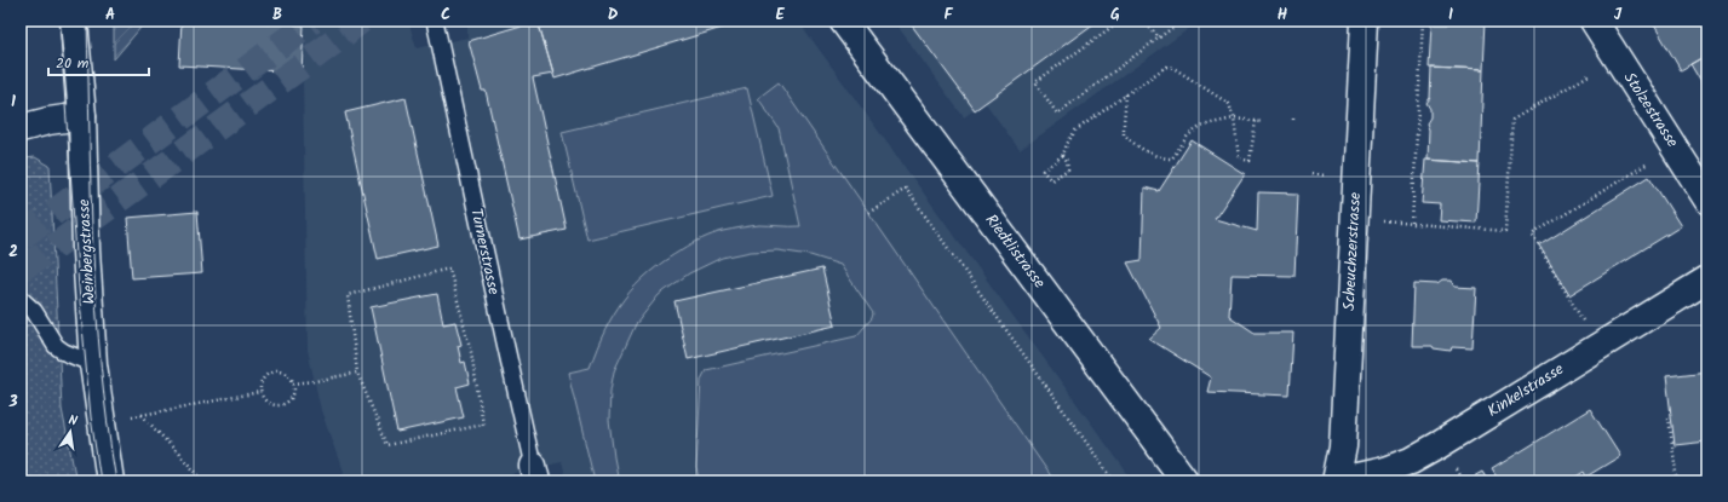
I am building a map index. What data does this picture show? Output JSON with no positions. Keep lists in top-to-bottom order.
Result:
{
  "streets": {
    "street": [
      "Stolzestrasse",
      "Weinbergstrasse",
      "Riedtlistrasse",
      "Scheuchzerstrasse",
      "Kinkelstrasse"
    ],
    "lane": ["Turnerstrasse"]
  },
  "crossings": [
    ["Scheuchzerstrasse", "Kinkelstrasse"]
  ],
  "scale_bar": "20 m",
  "north": "top",
  "grid": {
    "columns": [
      "A",
      "B",
      "C",
      "D",
      "E",
      "F",
      "G",
      "H",
      "I",
      "J"
    ],
    "rows": ["1", "2", "3"]
  }
}
